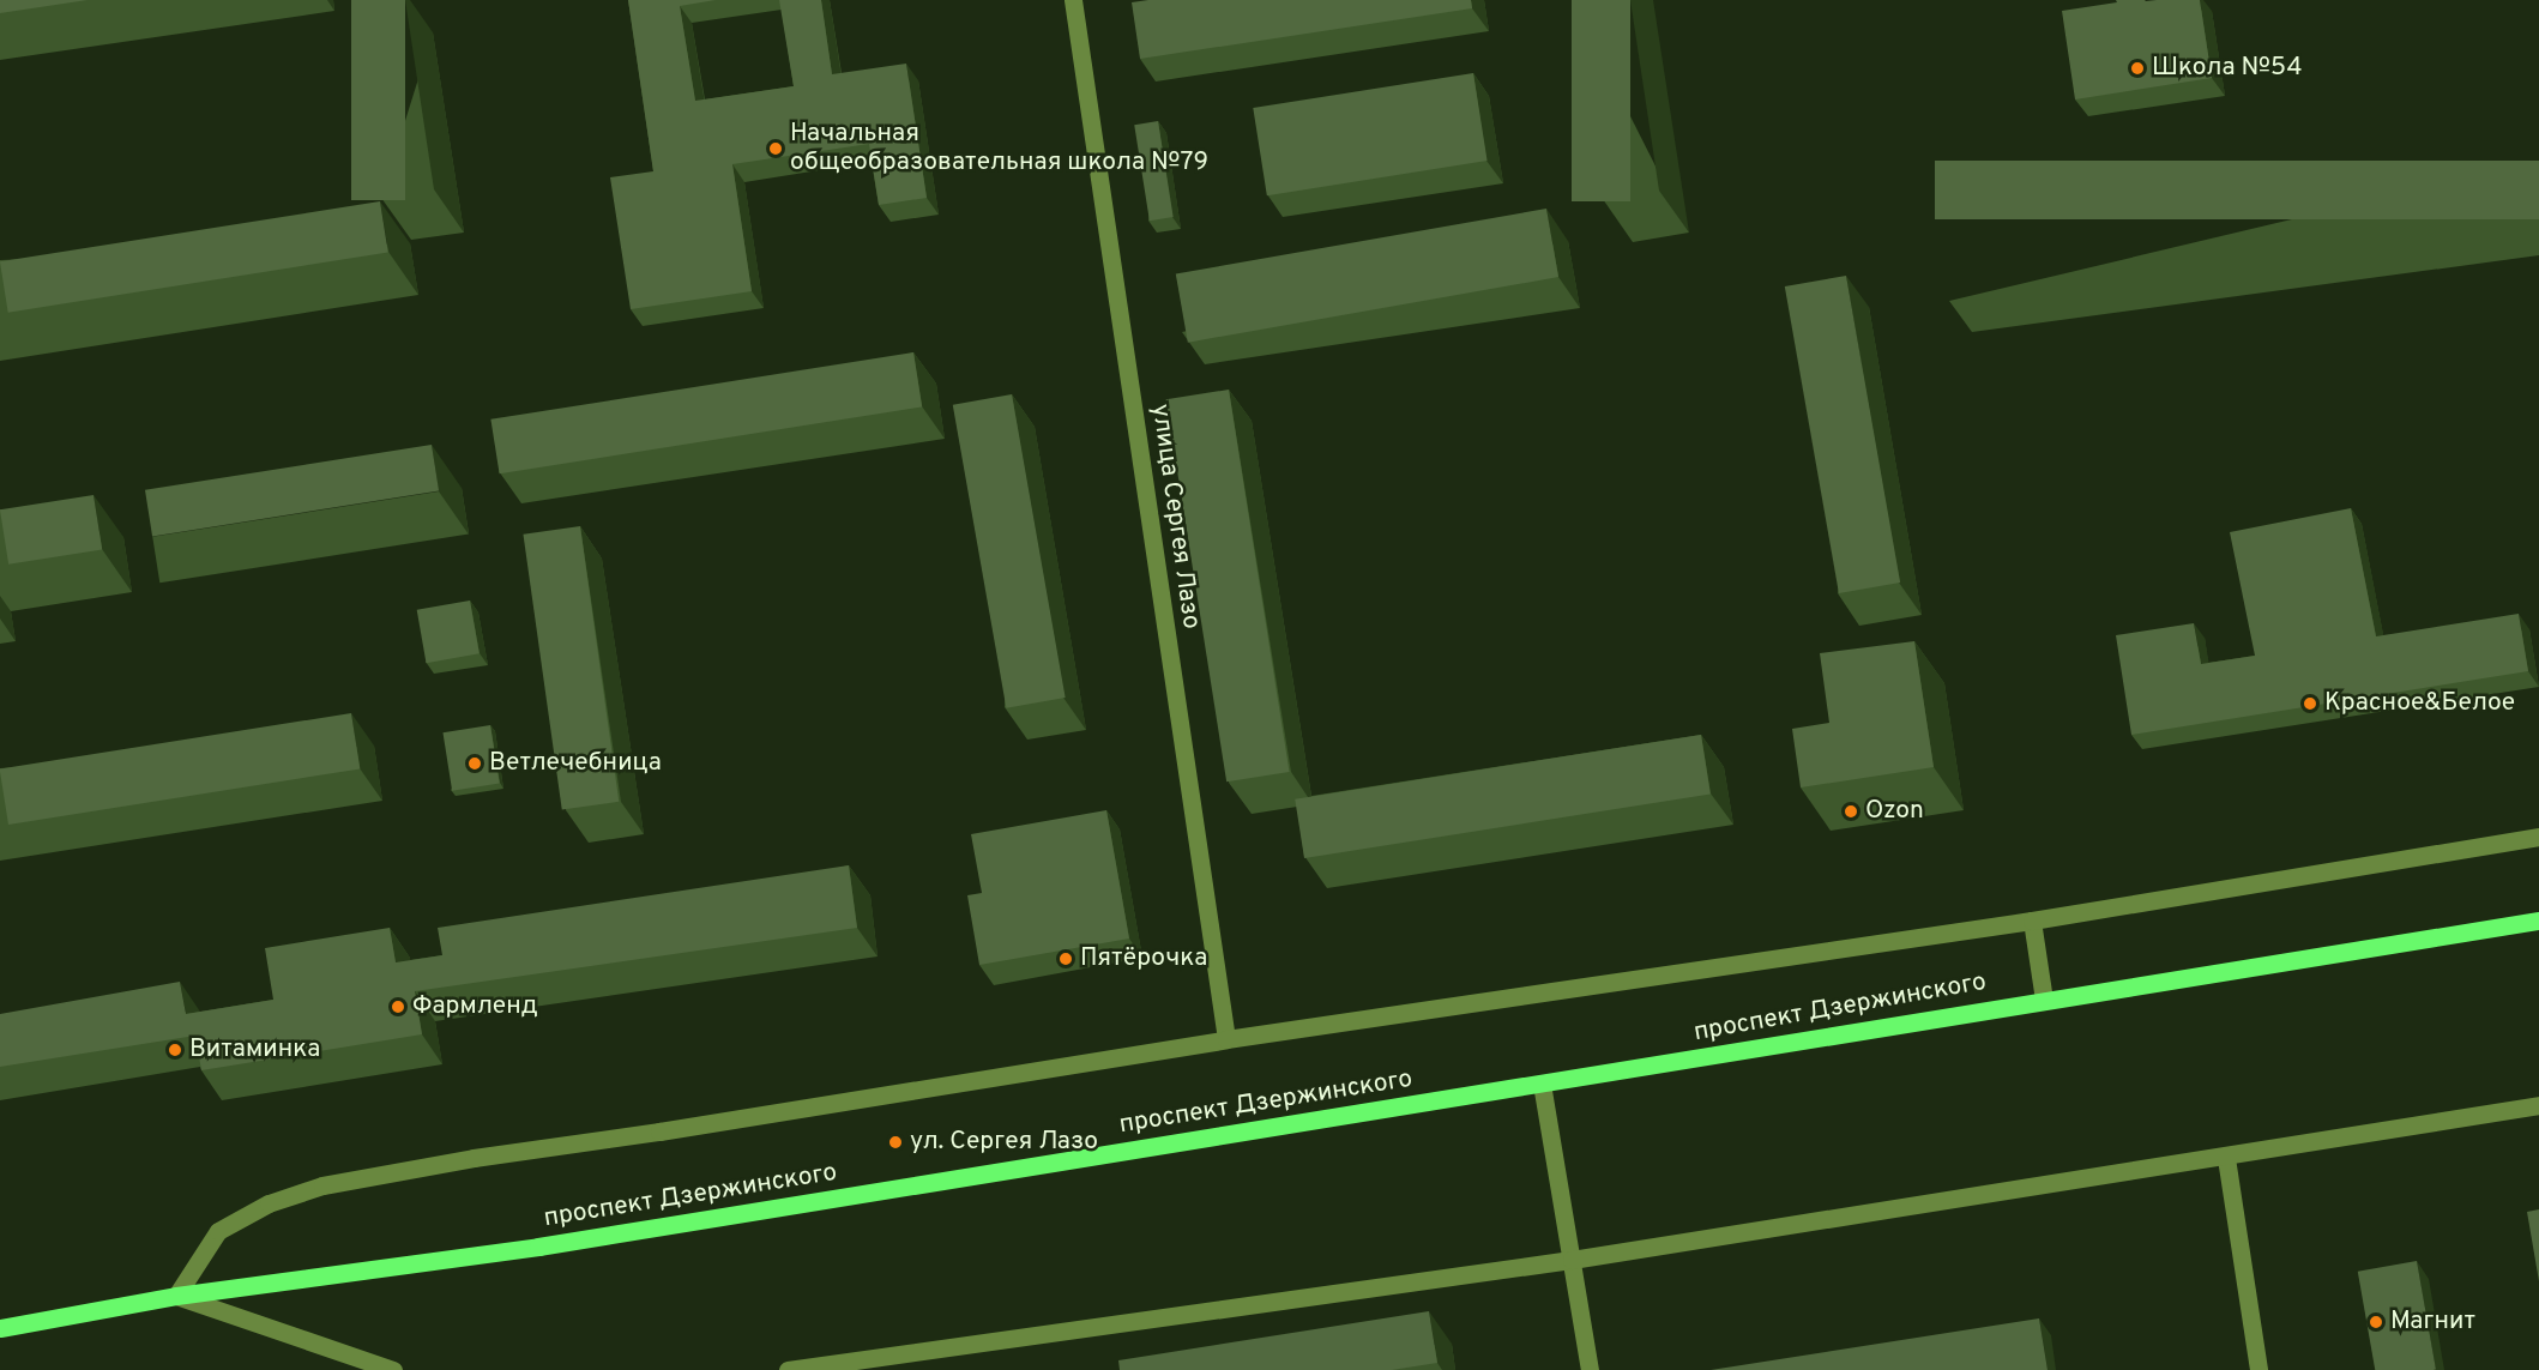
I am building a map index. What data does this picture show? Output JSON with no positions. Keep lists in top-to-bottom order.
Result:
{
  "streets": {
    "main road": ["проспект Дзержинского"],
    "street": ["улица Сергея Лазо"]
  },
  "places": [
    "Школа №54",
    "Начальная общеобразовательная школа №79",
    "Красное&Белое",
    "Ветлечебница",
    "Ozon",
    "Пятёрочка",
    "Фармленд",
    "Витаминка",
    "ул. Сергея Лазо",
    "Магнит"
  ]
}
